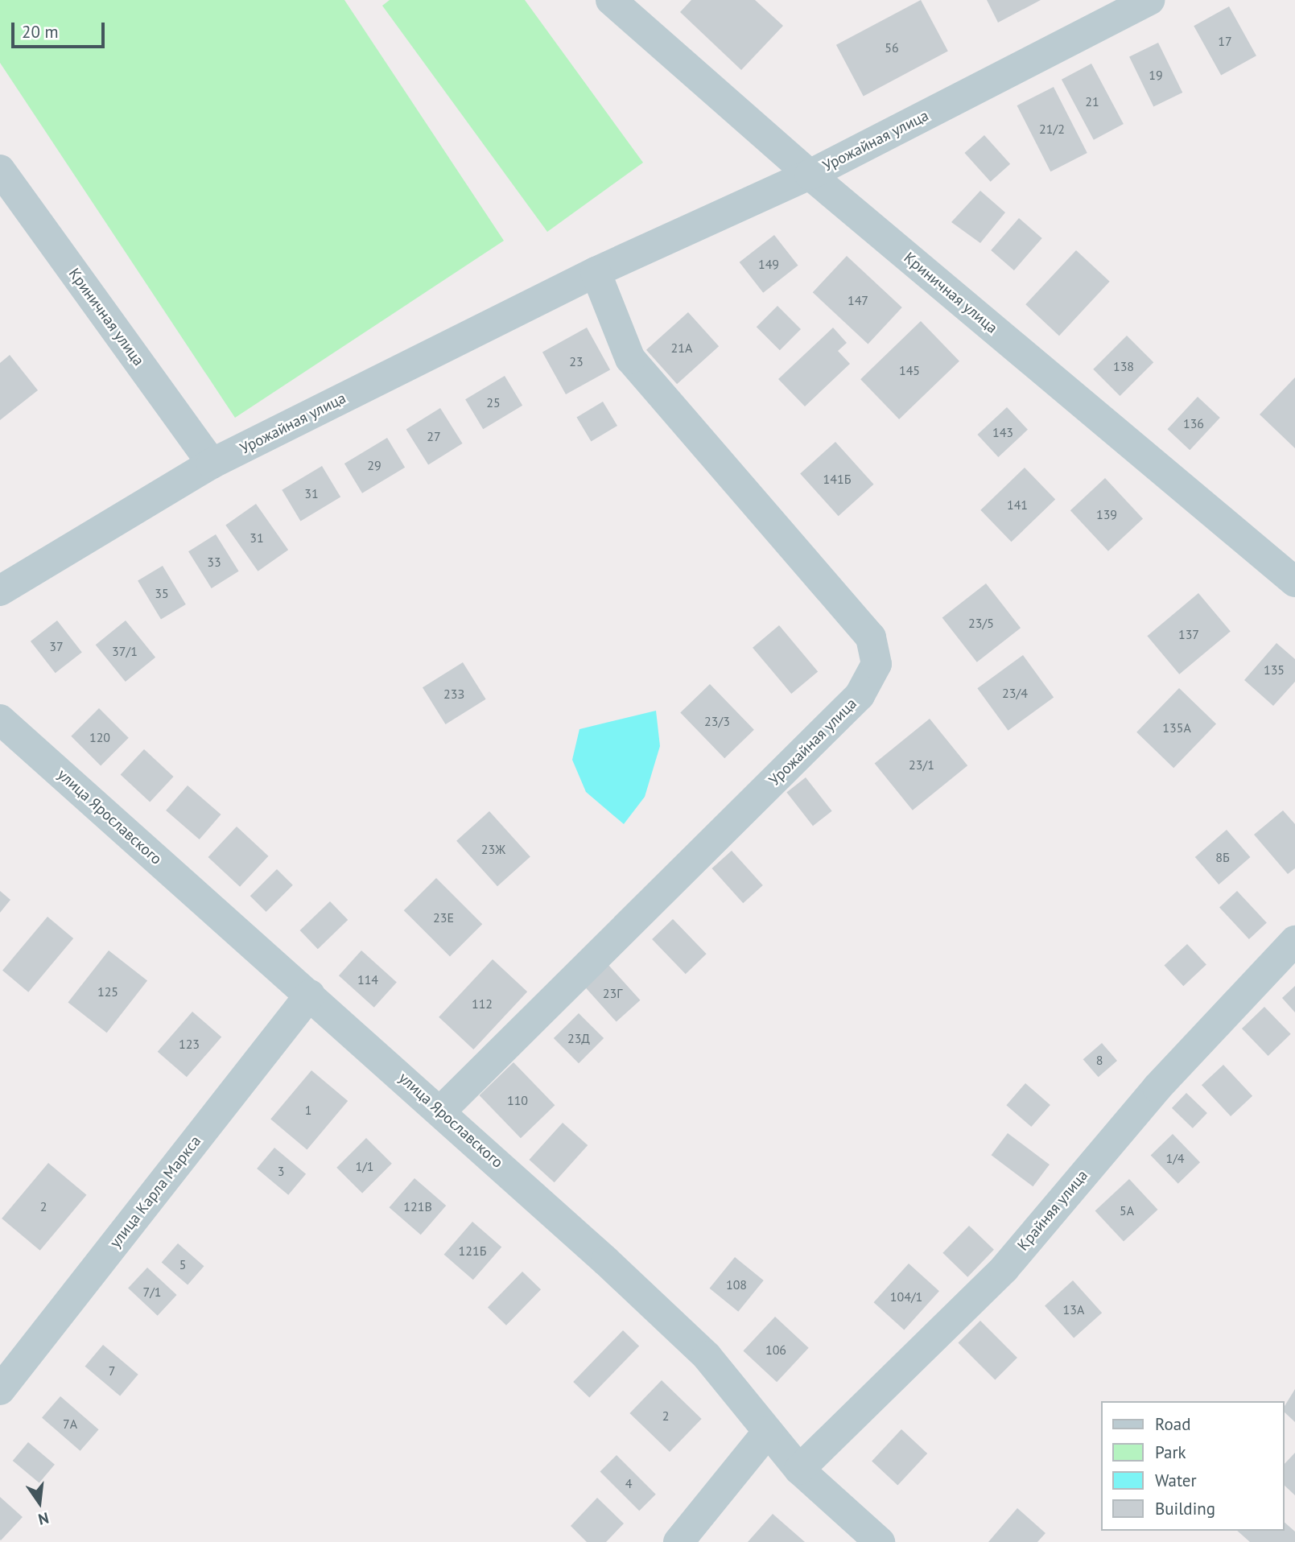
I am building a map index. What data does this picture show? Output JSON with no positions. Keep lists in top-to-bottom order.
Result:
{
  "streets": {
    "street": [
      "Урожайная улица",
      "Криничная улица",
      "улица Ярославского",
      "улица Карла Маркса",
      "Крайняя улица"
    ]
  },
  "crossings": [
    ["Урожайная улица", "Криничная улица"],
    ["Урожайная улица", "улица Ярославского"],
    ["улица Ярославского", "улица Карла Маркса"],
    ["улица Ярославского", "Крайняя улица"]
  ],
  "house_numbers": [
    "17",
    "56",
    "19",
    "21",
    "21/2",
    "149",
    "147",
    "21А",
    "23",
    "138",
    "145",
    "25",
    "136",
    "143",
    "27",
    "29",
    "141Б",
    "31",
    "141",
    "139",
    "31",
    "33",
    "35",
    "23/5",
    "137",
    "37",
    "37/1",
    "135",
    "23/4",
    "23З",
    "23/3",
    "135А",
    "120",
    "23/1",
    "23Ж",
    "8Б",
    "23Е",
    "114",
    "125",
    "23Г",
    "112",
    "23Д",
    "123",
    "8",
    "110",
    "1",
    "1/4",
    "1/1",
    "3",
    "2",
    "121В",
    "5А",
    "121Б",
    "5",
    "108",
    "7/1",
    "104/1",
    "13А",
    "106",
    "7",
    "2",
    "7А",
    "4"
  ],
  "legend": [
    "Road",
    "Park",
    "Water",
    "Building"
  ],
  "scale_bar": "20 m",
  "north": "bottom"
}
